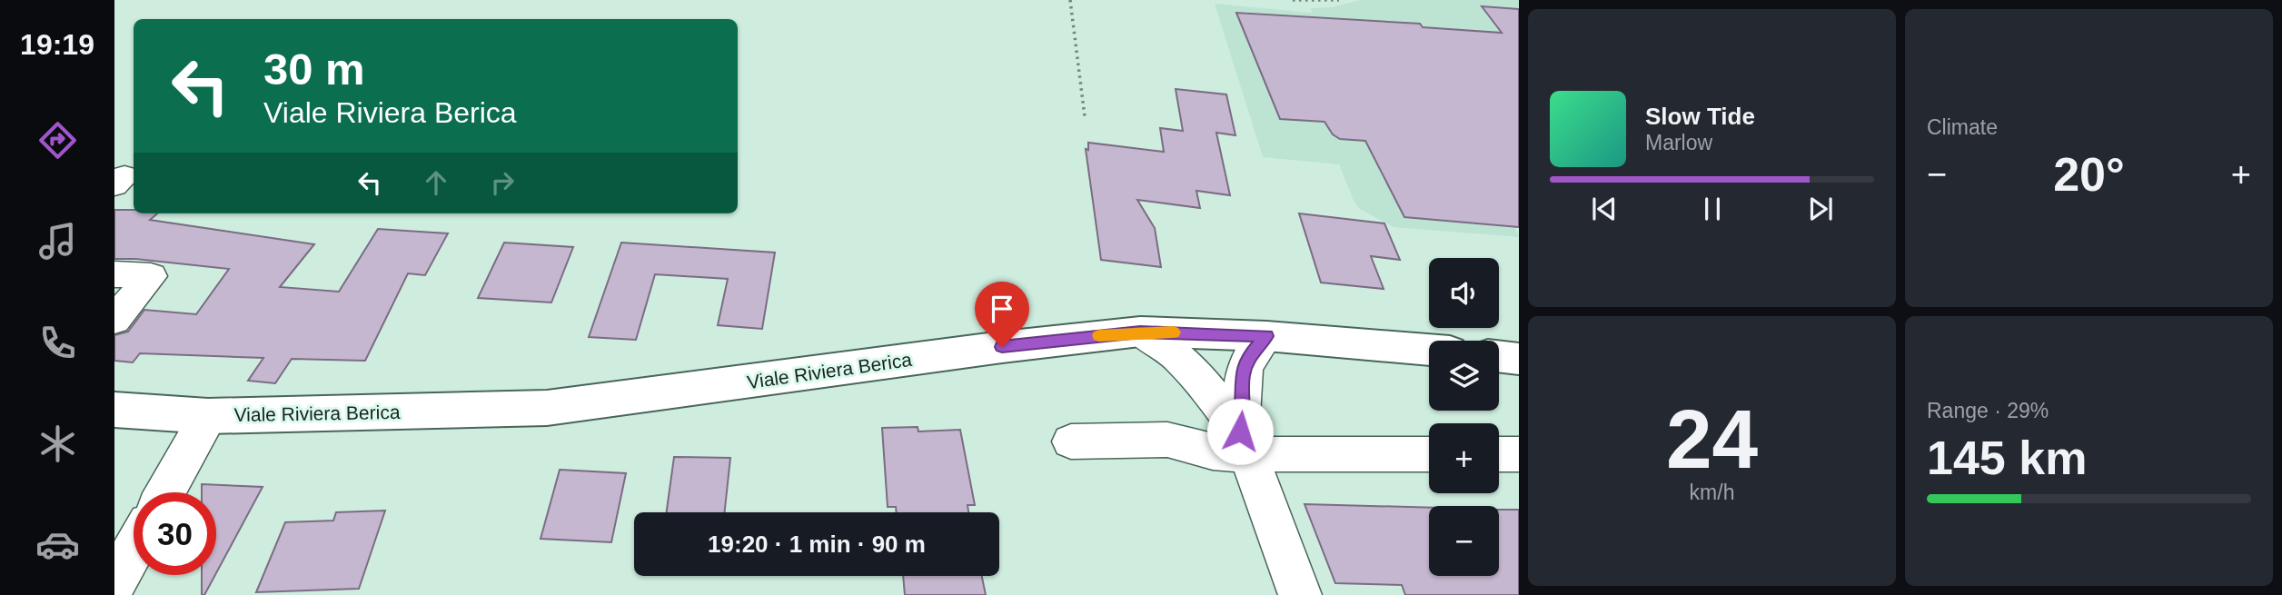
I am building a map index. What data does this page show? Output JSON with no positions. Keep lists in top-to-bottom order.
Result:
{
  "streets": {
    "main road": ["Viale Riviera Berica"]
  },
  "page": {
    "tabs": "19:19",
    "tile": [
      "Climate",
      ["24", "km/h"],
      ["Range · 29%", "145 km"]
    ],
    "turn": ["30 m", "Viale Riviera Berica"],
    "song": ["Slow Tide", "Marlow"],
    "heat": ["−", "20°", "+"],
    "map_buttons": ["+", "−"],
    "limit": "30",
    "trip": "19:20 · 1 min · 90 m"
  }
}
